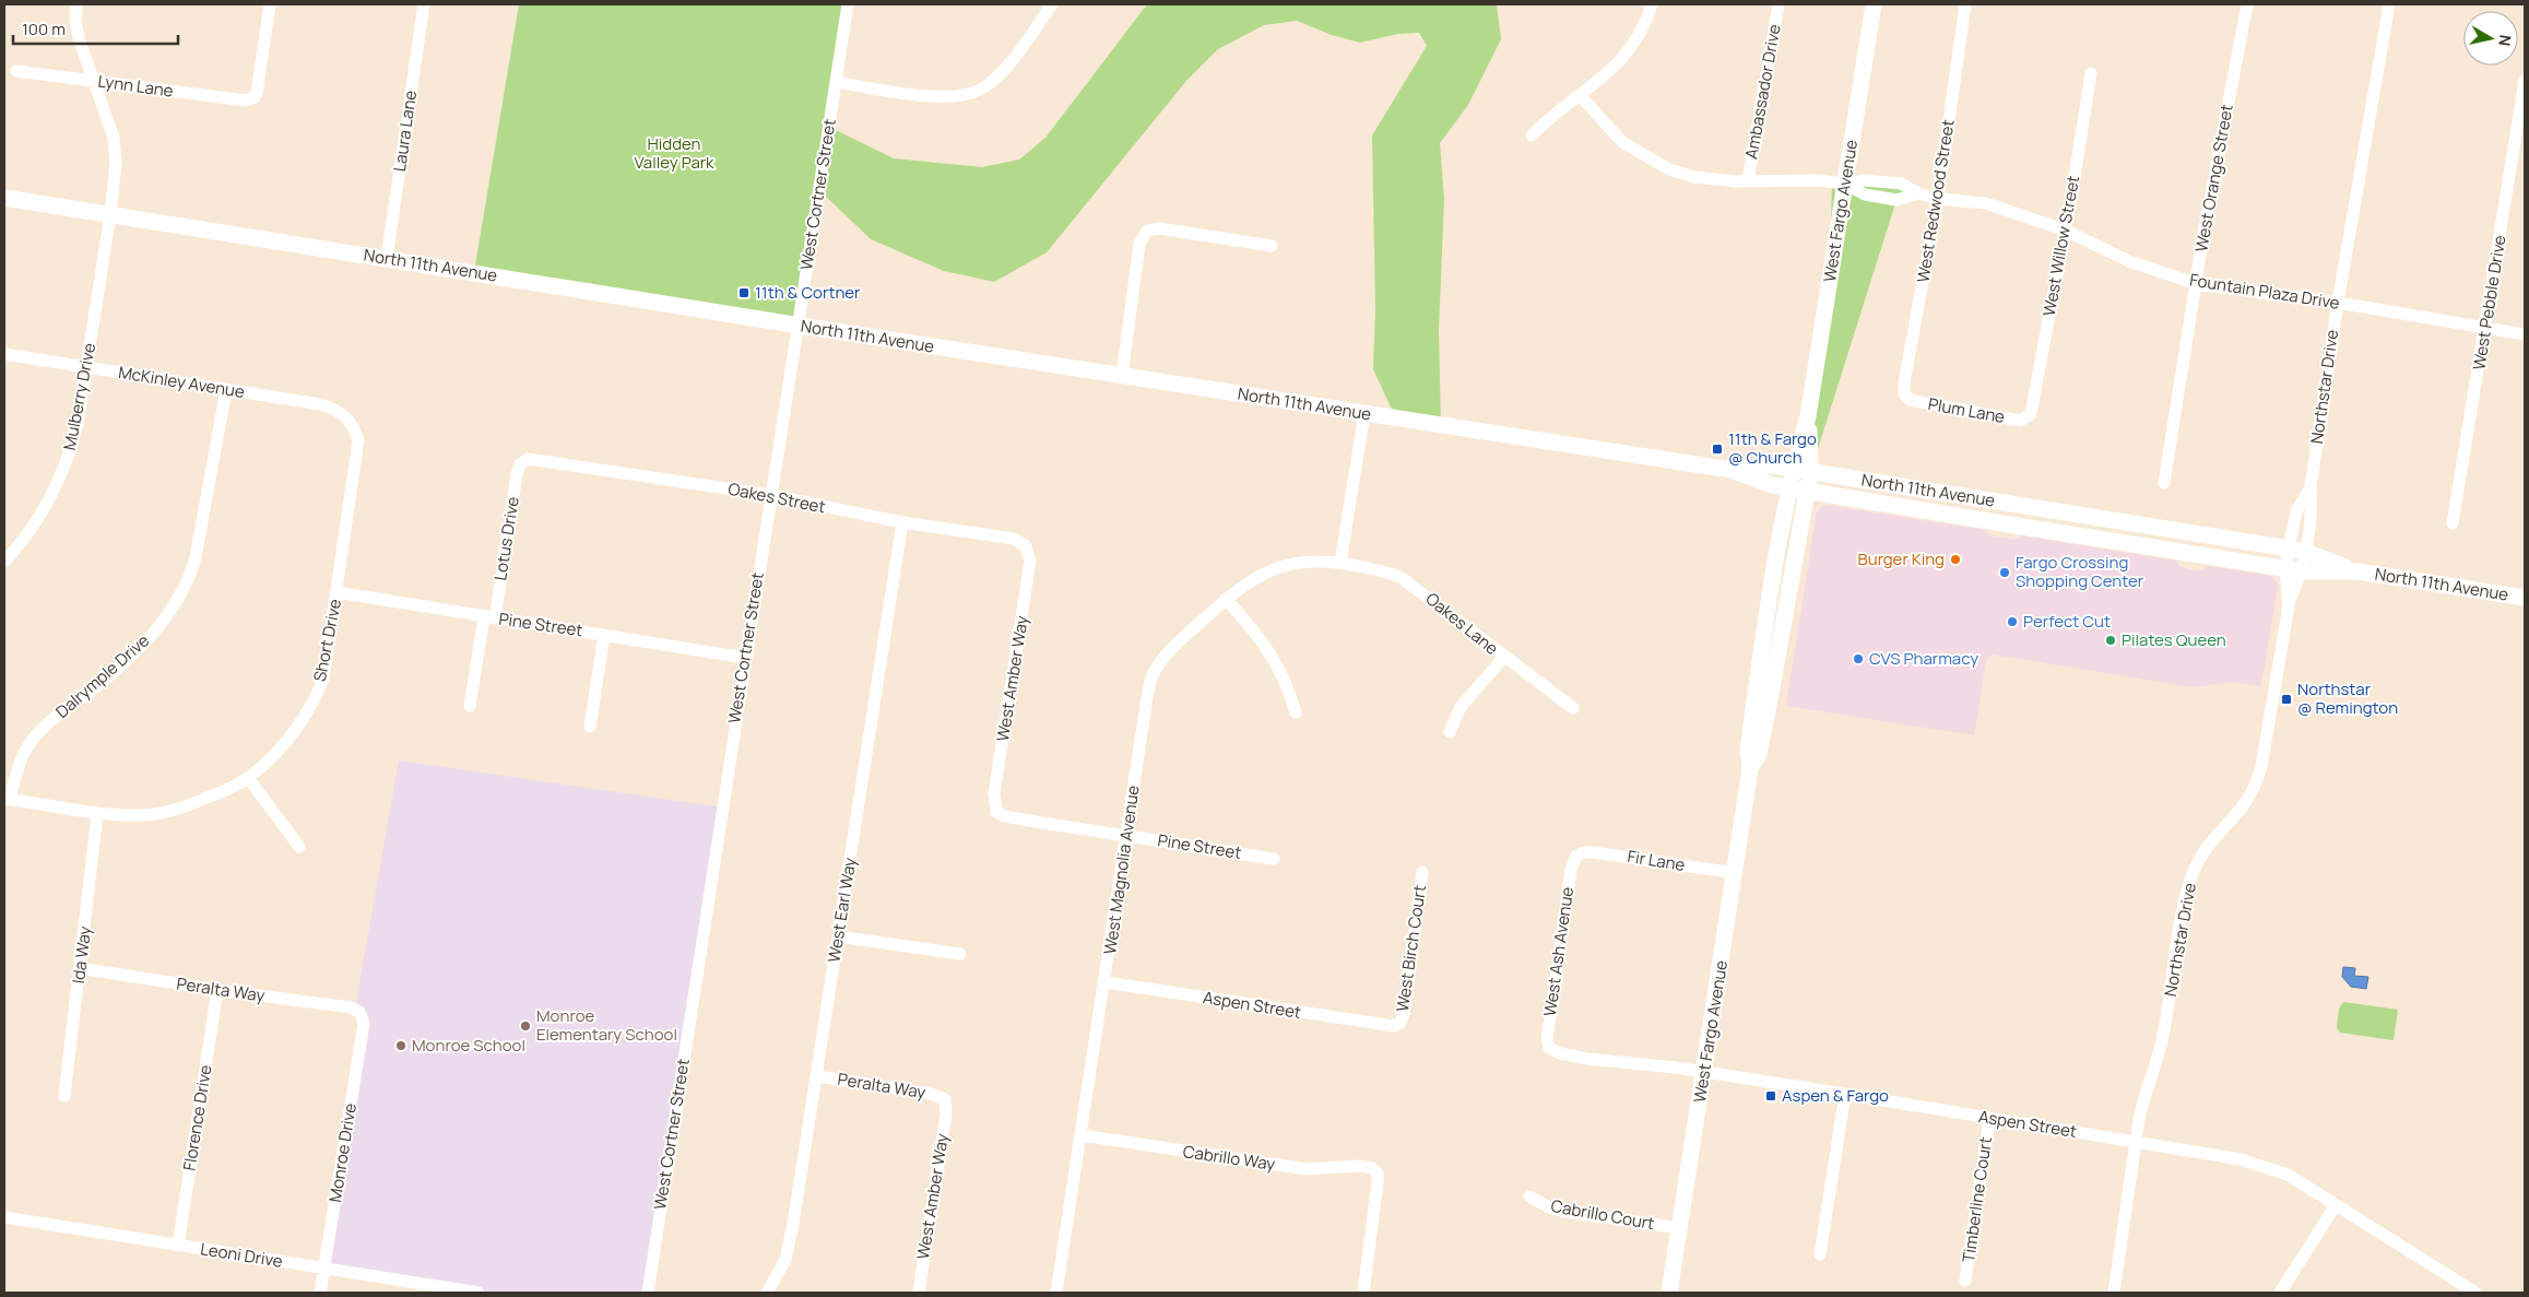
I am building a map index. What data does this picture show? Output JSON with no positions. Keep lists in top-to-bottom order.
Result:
{
  "streets": {
    "main road": ["West Fargo Avenue", "North 11th Avenue"],
    "street": [
      "Lynn Lane",
      "Ambassador Drive",
      "Laura Lane",
      "West Orange Street",
      "West Cortner Street",
      "West Redwood Street",
      "West Willow Street",
      "Fountain Plaza Drive",
      "West Pebble Drive",
      "McKinley Avenue",
      "Northstar Drive",
      "Mulberry Drive",
      "Plum Lane",
      "Oakes Street",
      "Lotus Drive",
      "Oakes Lane",
      "Pine Street",
      "Short Drive",
      "Dalrymple Drive",
      "West Amber Way",
      "Fir Lane",
      "West Magnolia Avenue",
      "West Earl Way",
      "West Birch Court",
      "West Ash Avenue",
      "Ida Way",
      "Peralta Way",
      "Aspen Street",
      "Florence Drive",
      "Monroe Drive",
      "Cabrillo Way",
      "Timberline Court",
      "Cabrillo Court",
      "Leoni Drive"
    ]
  },
  "crossings": [
    ["Lynn Lane", "Mulberry Drive"],
    ["Ambassador Drive", "Fountain Plaza Drive"],
    ["Laura Lane", "North 11th Avenue"],
    ["West Orange Street", "Fountain Plaza Drive"],
    ["West Cortner Street", "North 11th Avenue"],
    ["West Cortner Street", "Oakes Street"],
    ["West Cortner Street", "Pine Street"],
    ["West Redwood Street", "Fountain Plaza Drive"],
    ["West Redwood Street", "Plum Lane"],
    ["West Fargo Avenue", "North 11th Avenue"],
    ["West Fargo Avenue", "Fountain Plaza Drive"],
    ["West Fargo Avenue", "Fir Lane"],
    ["West Fargo Avenue", "Aspen Street"],
    ["West Fargo Avenue", "Cabrillo Court"],
    ["West Willow Street", "Fountain Plaza Drive"],
    ["West Willow Street", "Plum Lane"],
    ["North 11th Avenue", "Northstar Drive"],
    ["North 11th Avenue", "Mulberry Drive"],
    ["Fountain Plaza Drive", "West Pebble Drive"],
    ["Fountain Plaza Drive", "Northstar Drive"],
    ["McKinley Avenue", "Mulberry Drive"],
    ["McKinley Avenue", "Short Drive"],
    ["McKinley Avenue", "Dalrymple Drive"],
    ["Northstar Drive", "Aspen Street"],
    ["Oakes Street", "Lotus Drive"],
    ["Oakes Street", "West Amber Way"],
    ["Oakes Street", "West Earl Way"],
    ["Lotus Drive", "Pine Street"],
    ["Oakes Lane", "West Magnolia Avenue"],
    ["Pine Street", "Short Drive"],
    ["Pine Street", "West Amber Way"],
    ["Pine Street", "West Magnolia Avenue"],
    ["Short Drive", "Dalrymple Drive"],
    ["Short Drive", "Ida Way"],
    ["West Amber Way", "Peralta Way"],
    ["Fir Lane", "West Ash Avenue"],
    ["West Magnolia Avenue", "Aspen Street"],
    ["West Magnolia Avenue", "Cabrillo Way"],
    ["West Earl Way", "Peralta Way"],
    ["West Birch Court", "Aspen Street"],
    ["West Ash Avenue", "Aspen Street"],
    ["Ida Way", "Peralta Way"],
    ["Peralta Way", "Florence Drive"],
    ["Peralta Way", "Monroe Drive"],
    ["Aspen Street", "Timberline Court"],
    ["Florence Drive", "Leoni Drive"],
    ["Monroe Drive", "Leoni Drive"]
  ],
  "parks": ["Hidden Valley Park"],
  "places": {
    "transit": [
      "11th & Cortner",
      "11th & Fargo @ Church",
      "Northstar @ Remington",
      "Aspen & Fargo"
    ],
    "other": [
      "Burger King",
      "Fargo Crossing Shopping Center",
      "Perfect Cut",
      "Pilates Queen",
      "CVS Pharmacy",
      "Monroe Elementary School",
      "Monroe School"
    ]
  },
  "scale_bar": "100 m",
  "north": "right"
}
